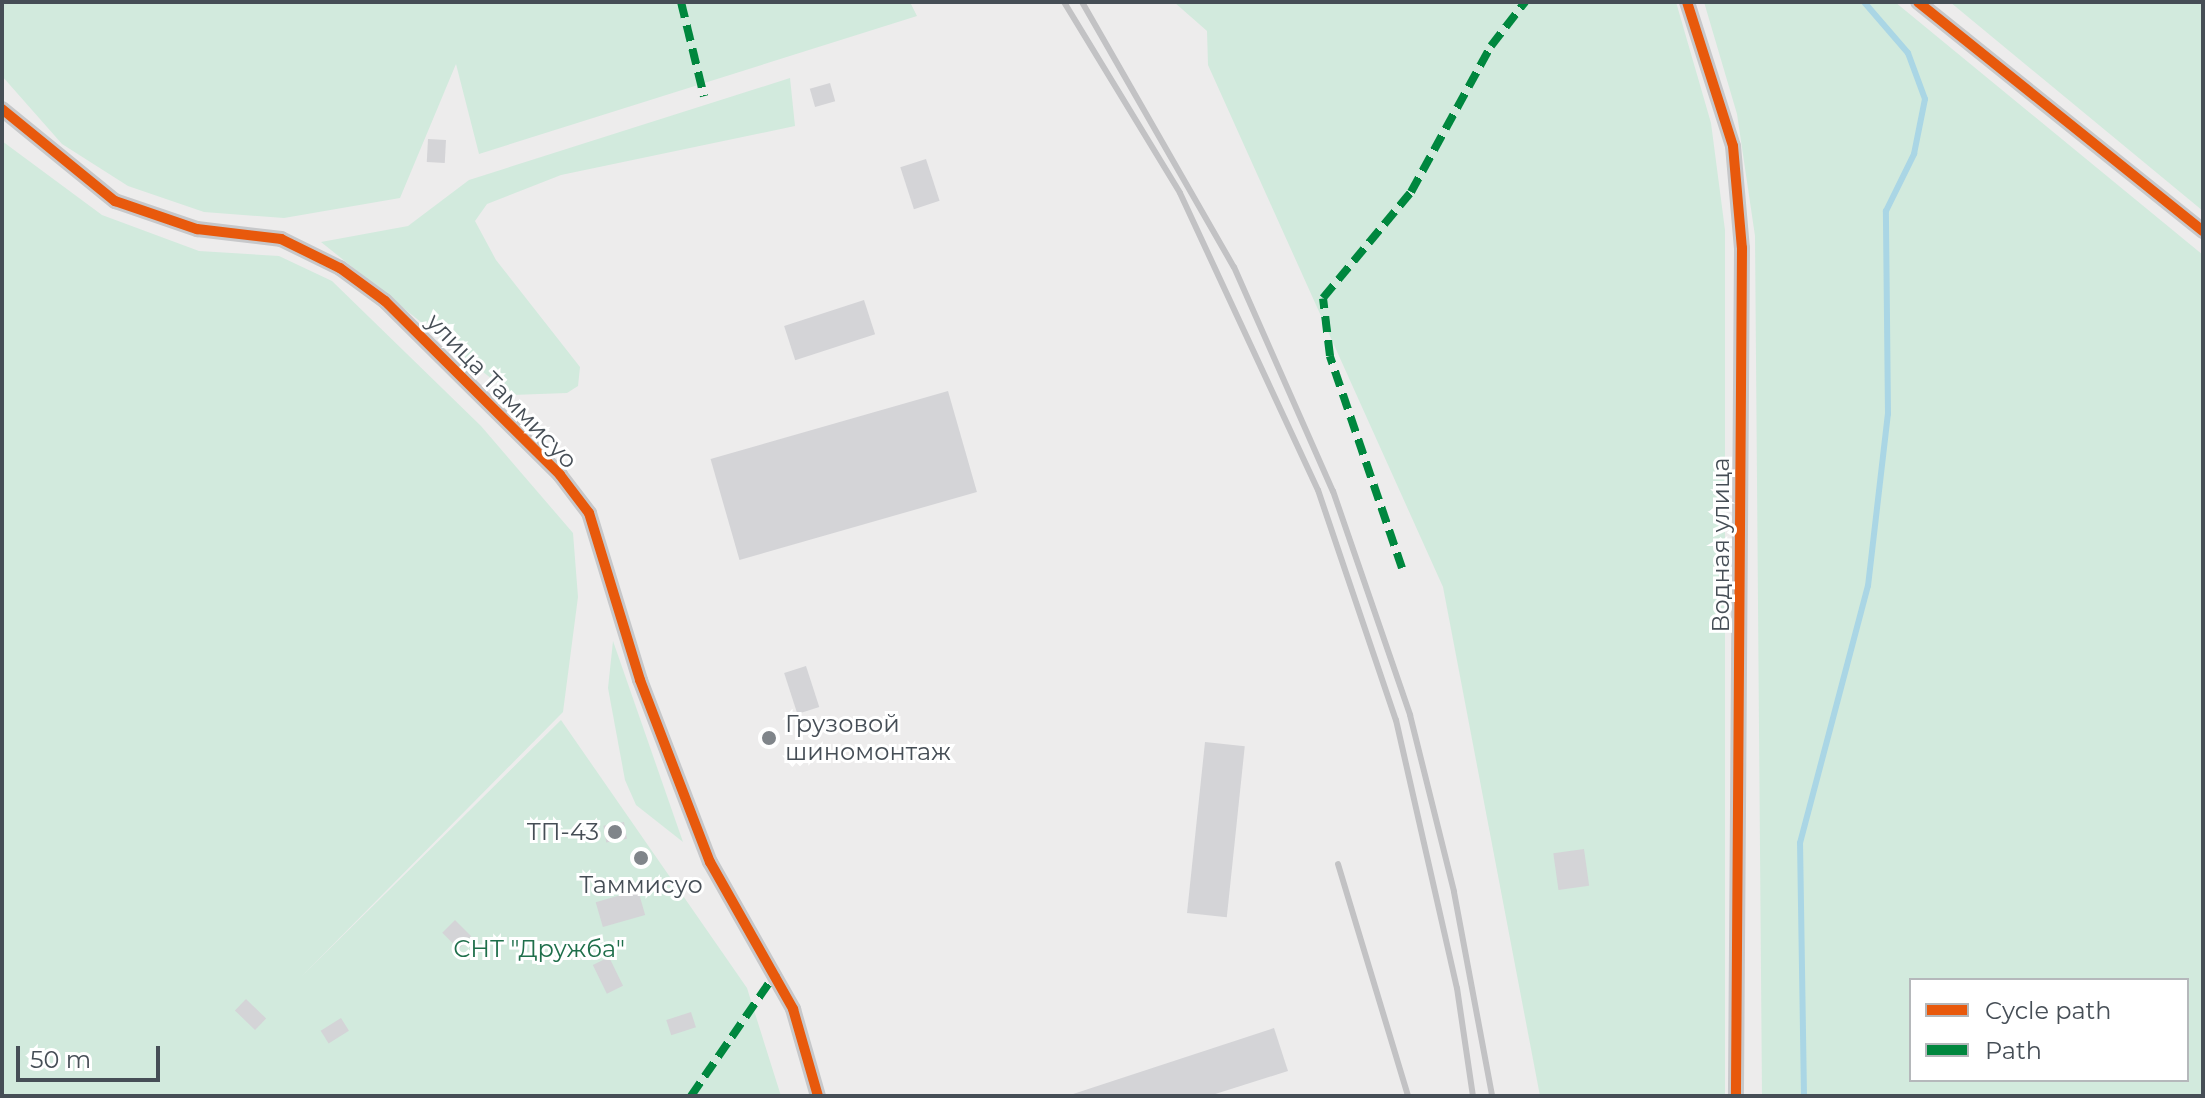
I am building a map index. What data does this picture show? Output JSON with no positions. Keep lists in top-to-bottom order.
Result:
{
  "streets": {
    "street": ["улица Таммисуо", "Водная улица"]
  },
  "parks": ["СНТ \"Дружба\""],
  "places": ["Грузовой шиномонтаж", "ТП-43", "Таммисуо"],
  "legend": ["Cycle path", "Path"],
  "scale_bar": "50 m"
}
